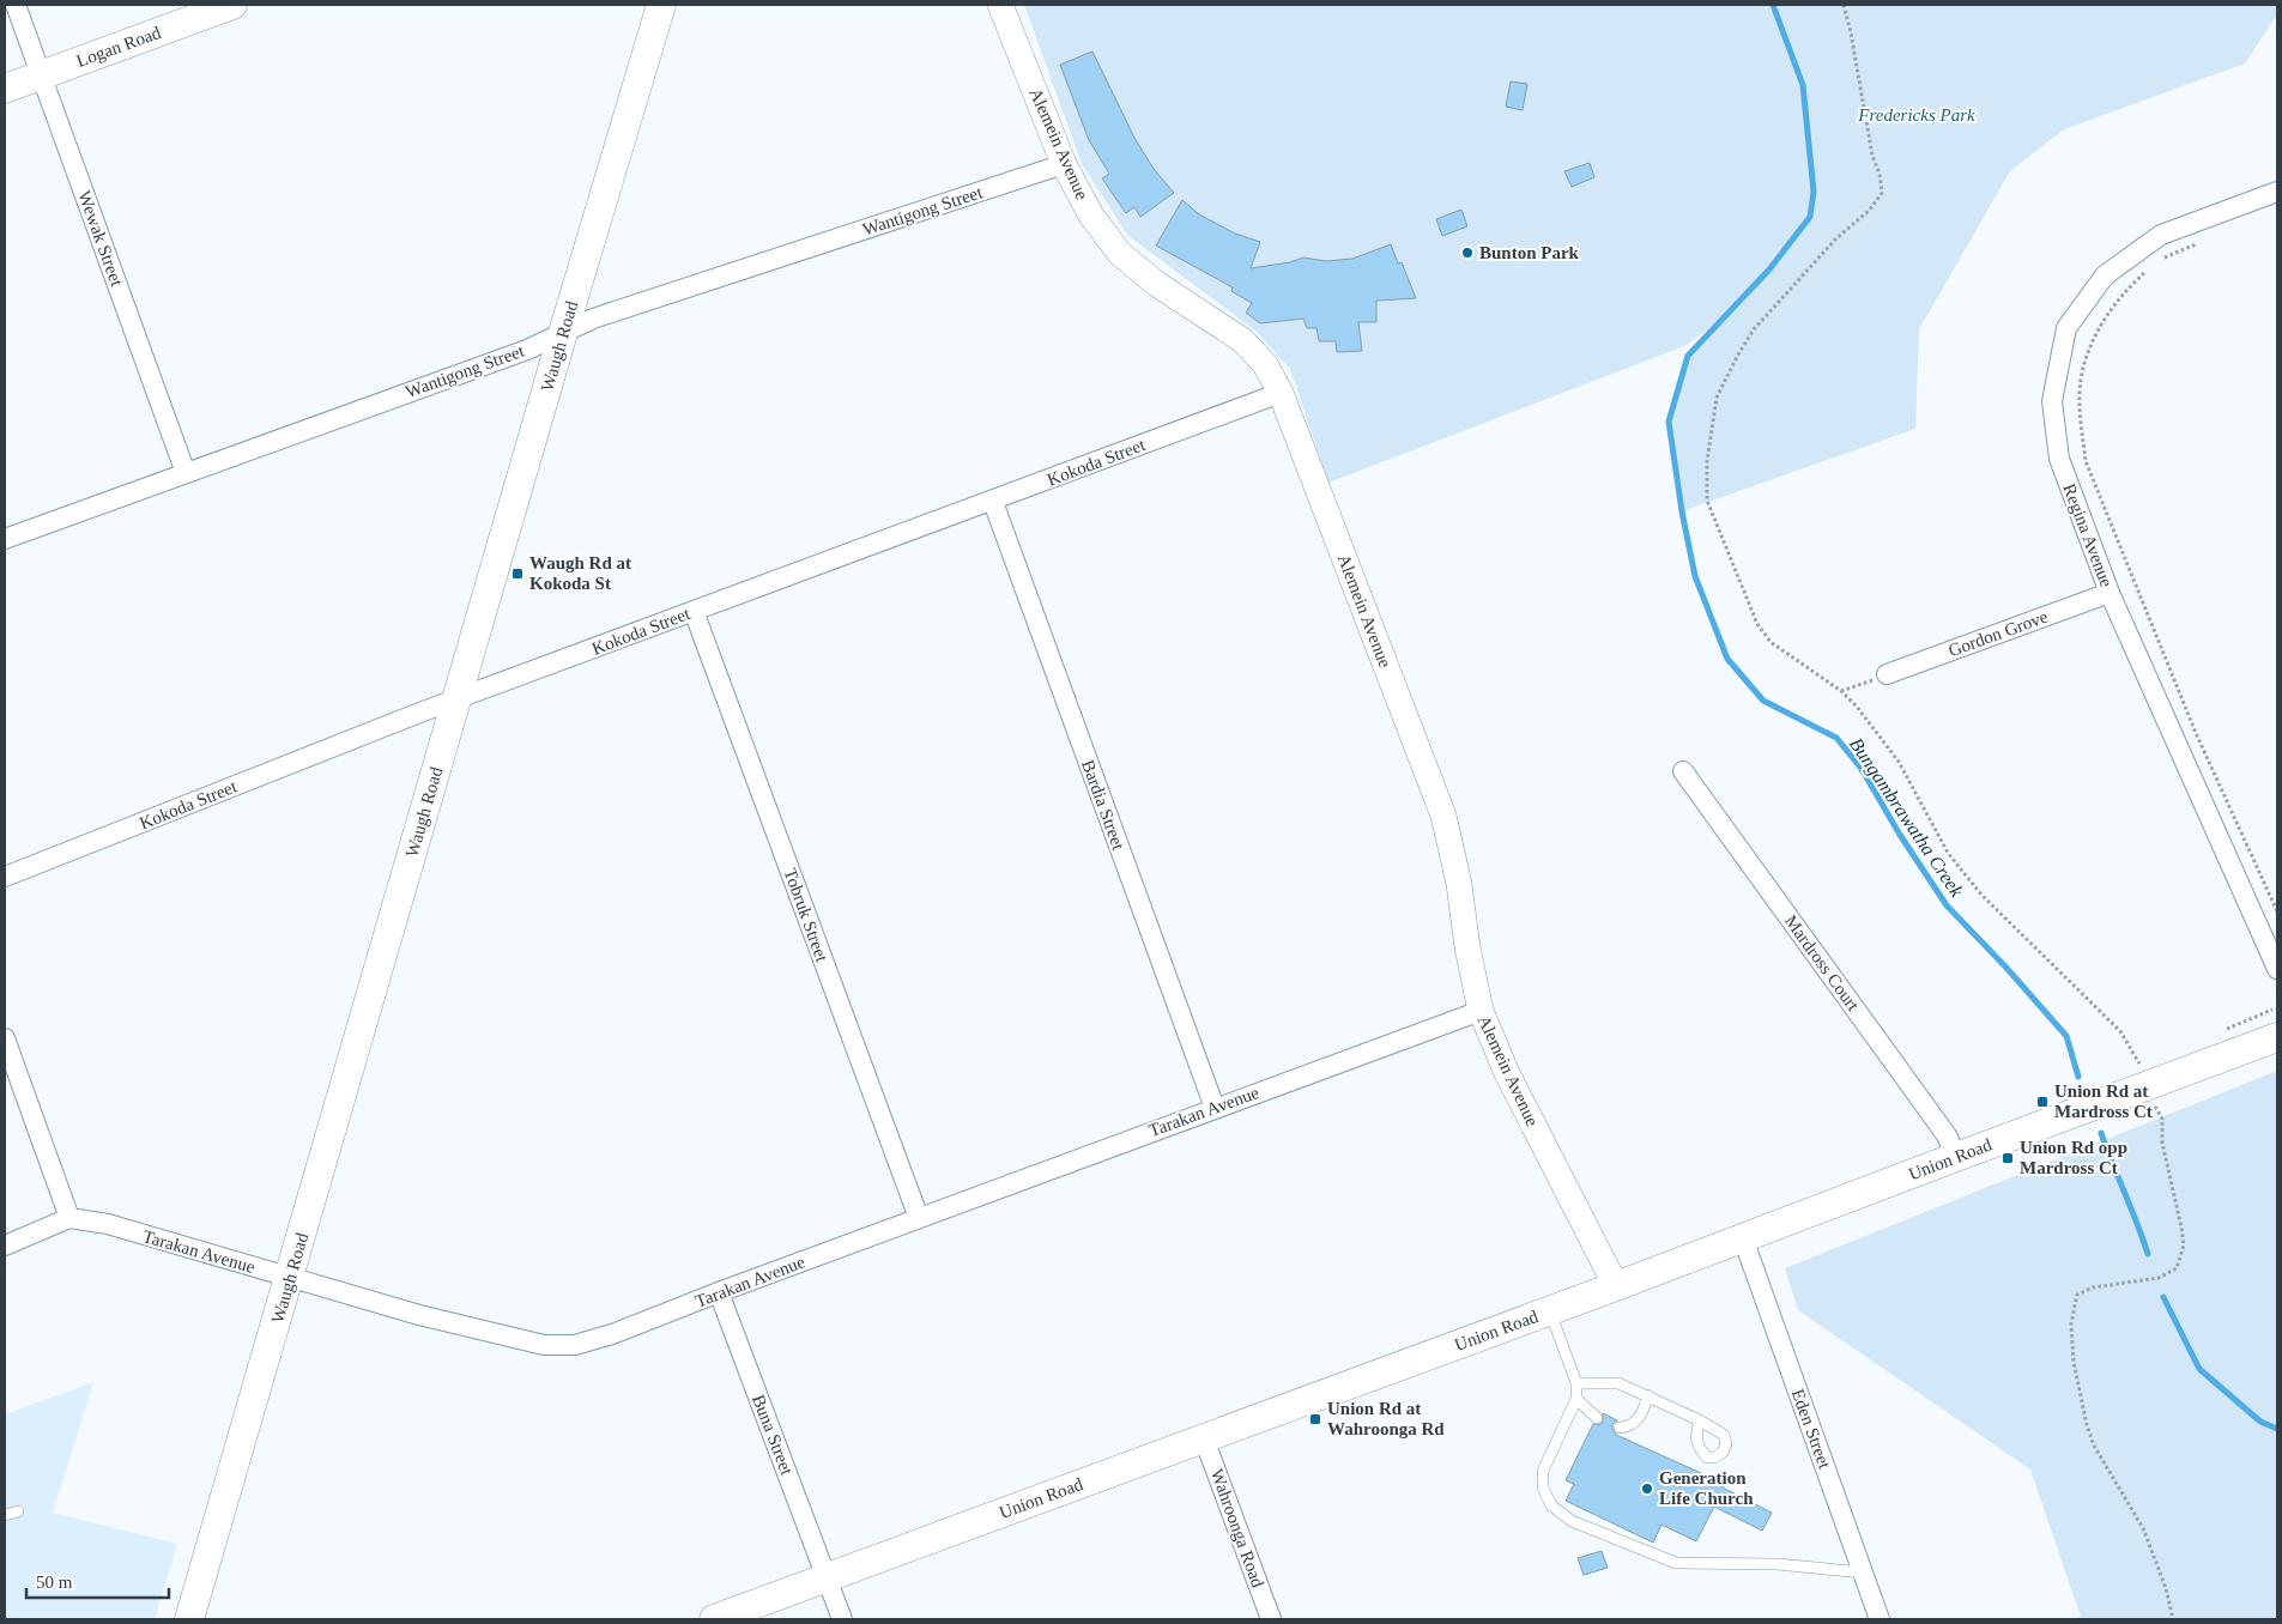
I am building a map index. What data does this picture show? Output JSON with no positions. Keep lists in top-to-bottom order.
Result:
{
  "streets": {
    "main road": ["Logan Road", "Waugh Road", "Union Road"],
    "street": [
      "Alemein Avenue",
      "Wantigong Street",
      "Wewak Street",
      "Kokoda Street",
      "Regina Avenue",
      "Gordon Grove",
      "Bardia Street",
      "Tobruk Street",
      "Mardross Court",
      "Tarakan Avenue",
      "Eden Street",
      "Buna Street",
      "Wahroonga Road"
    ]
  },
  "crossings": [
    ["Logan Road", "Wewak Street"],
    ["Alemein Avenue", "Wantigong Street"],
    ["Alemein Avenue", "Kokoda Street"],
    ["Alemein Avenue", "Tarakan Avenue"],
    ["Alemein Avenue", "Union Road"],
    ["Wantigong Street", "Wewak Street"],
    ["Wantigong Street", "Waugh Road"],
    ["Waugh Road", "Kokoda Street"],
    ["Waugh Road", "Tarakan Avenue"],
    ["Kokoda Street", "Bardia Street"],
    ["Kokoda Street", "Tobruk Street"],
    ["Regina Avenue", "Gordon Grove"],
    ["Bardia Street", "Tarakan Avenue"],
    ["Tobruk Street", "Tarakan Avenue"],
    ["Mardross Court", "Union Road"],
    ["Tarakan Avenue", "Buna Street"],
    ["Union Road", "Eden Street"],
    ["Union Road", "Buna Street"],
    ["Union Road", "Wahroonga Road"]
  ],
  "water": ["Bungambrawatha Creek"],
  "parks": ["Fredericks Park"],
  "places": {
    "other": ["Bunton Park", "Generation Life Church"],
    "transit": [
      "Waugh Rd at Kokoda St",
      "Union Rd at Mardross Ct",
      "Union Rd opp Mardross Ct",
      "Union Rd at Wahroonga Rd"
    ]
  },
  "scale_bar": "50 m"
}
